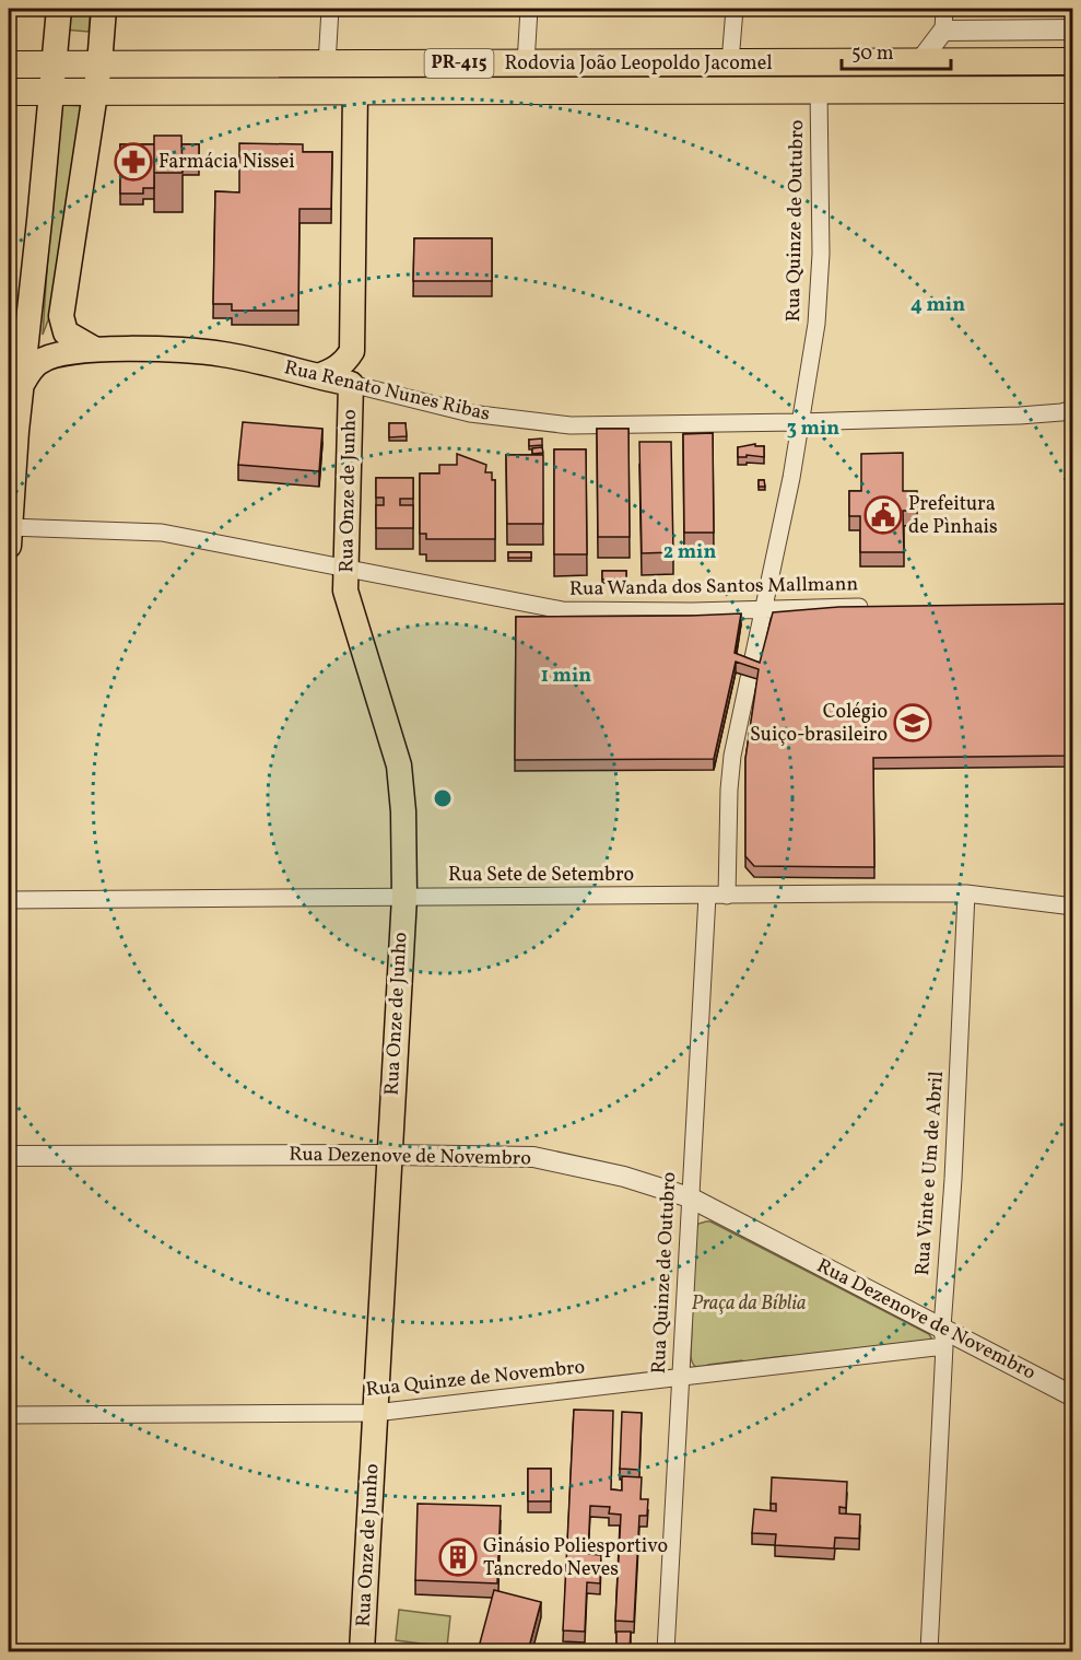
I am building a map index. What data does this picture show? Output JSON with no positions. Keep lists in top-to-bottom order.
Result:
{
  "streets": {
    "highway": ["PR-415", "Rodovia João Leopoldo Jacomel"],
    "main road": ["Rua Renato Nunes Ribas", "Rua Onze de Junho"],
    "street": [
      "Rua Quinze de Outubro",
      "Rua Wanda dos Santos Mallmann",
      "Rua Sete de Setembro",
      "Rua Dezenove de Novembro",
      "Rua Vinte e Um de Abril",
      "Rua Quinze de Novembro"
    ]
  },
  "crossings": [
    ["Rodovia João Leopoldo Jacomel", "Rua Quinze de Outubro"],
    ["Rua Quinze de Outubro", "Rua Renato Nunes Ribas"],
    ["Rua Quinze de Outubro", "Rua Wanda dos Santos Mallmann"],
    ["Rua Quinze de Outubro", "Rua Sete de Setembro"],
    ["Rua Quinze de Outubro", "Rua Dezenove de Novembro"],
    ["Rua Quinze de Outubro", "Rua Quinze de Novembro"],
    ["Rua Renato Nunes Ribas", "Rua Onze de Junho"],
    ["Rua Onze de Junho", "Rua Wanda dos Santos Mallmann"],
    ["Rua Onze de Junho", "Rua Sete de Setembro"],
    ["Rua Onze de Junho", "Rua Dezenove de Novembro"],
    ["Rua Onze de Junho", "Rua Quinze de Novembro"],
    ["Rua Sete de Setembro", "Rua Vinte e Um de Abril"],
    ["Rua Dezenove de Novembro", "Rua Vinte e Um de Abril"],
    ["Rua Dezenove de Novembro", "Rua Quinze de Novembro"],
    ["Rua Vinte e Um de Abril", "Rua Quinze de Novembro"]
  ],
  "parks": ["Praça da Bíblia"],
  "places": {
    "pharmacy": ["Farmácia Nissei"],
    "public building": ["Prefeitura de Pìnhais"],
    "school or university": ["Colégio Suiço-brasileiro"],
    "building": ["Ginásio Poliesportivo Tancredo Neves"]
  },
  "scale_bar": "50 m",
  "rings": [
    "4 min",
    "3 min",
    "2 min",
    "1 min"
  ]
}
